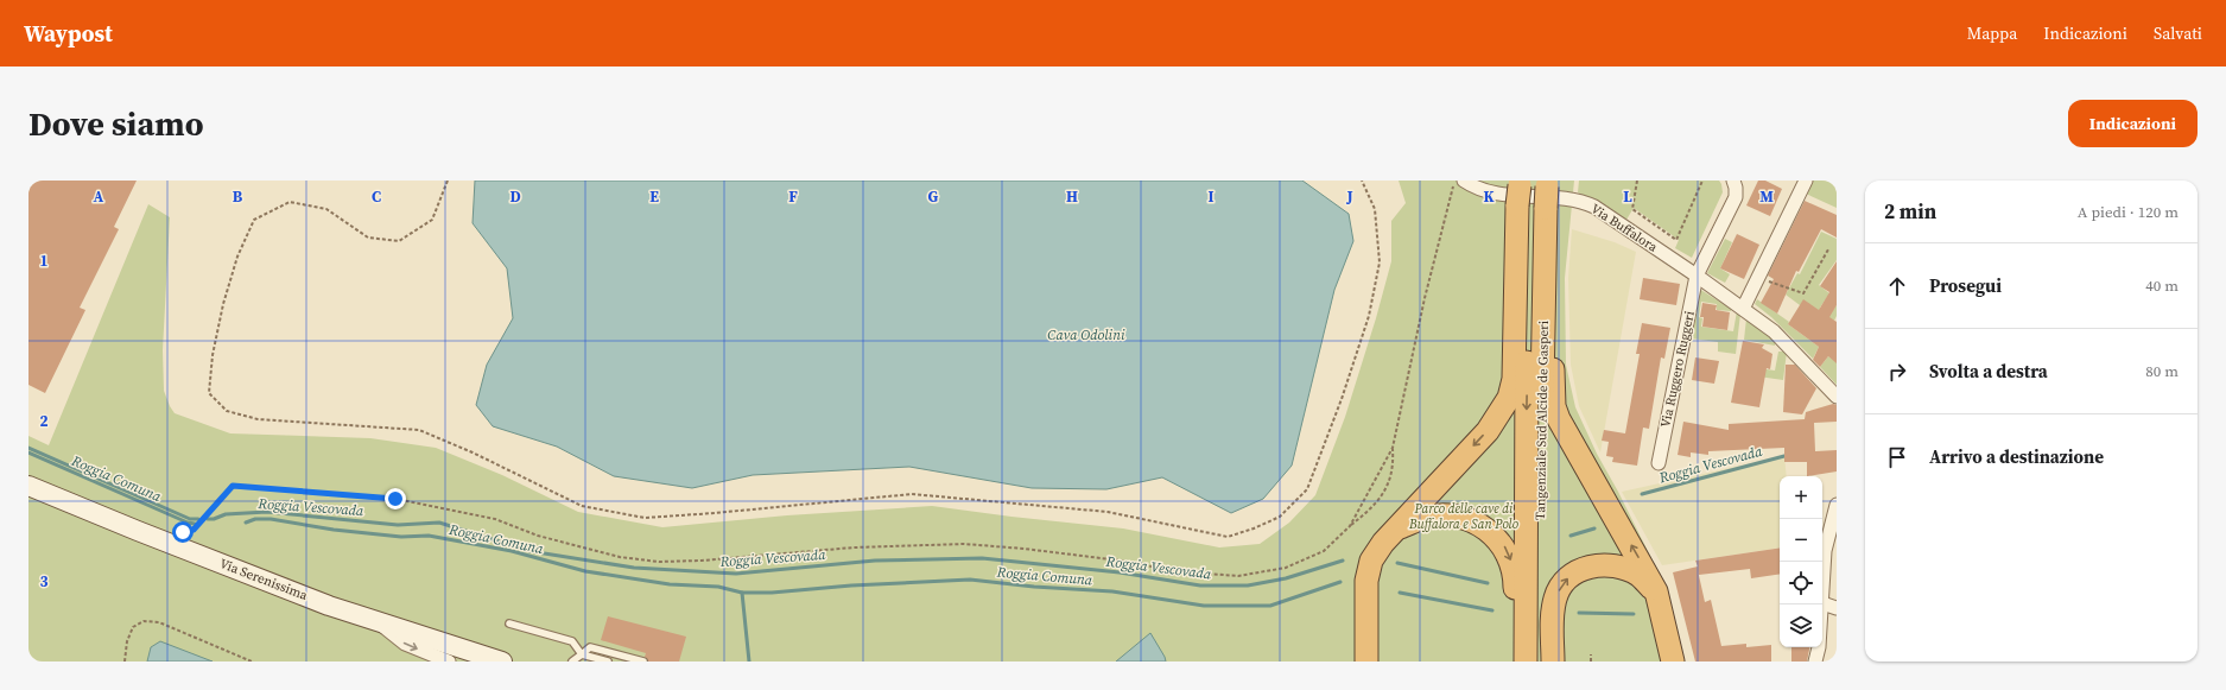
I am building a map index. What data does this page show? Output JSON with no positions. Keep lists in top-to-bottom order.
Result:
{
  "streets": {
    "highway": ["Tangenziale Sud Alcide de Gasperi"],
    "main road": ["Via Serenissima"],
    "street": ["Via Buffalora", "Via Ruggero Ruggeri"]
  },
  "crossings": [
    ["Via Buffalora", "Via Ruggero Ruggeri"]
  ],
  "water": ["Cava Odolini", "Roggia Vescovada", "Roggia Comuna"],
  "parks": ["Parco delle cave di Buffalora e San Polo"],
  "page": {
    "header": "Waypost",
    "nav": ["Mappa", "Indicazioni", "Salvati"],
    "buttons": "Indicazioni",
    "title": "Dove siamo",
    "heading": ["2 min", "A piedi · 120 m"],
    "list": [
      ["Prosegui", "40 m"],
      ["Svolta a destra", "80 m"],
      "Arrivo a destinazione"
    ],
    "map_buttons": ["+", "−"]
  },
  "grid": {
    "columns": [
      "A",
      "B",
      "C",
      "D",
      "E",
      "F",
      "G",
      "H",
      "I",
      "J",
      "K",
      "L",
      "M"
    ],
    "rows": ["1", "2", "3"]
  }
}
